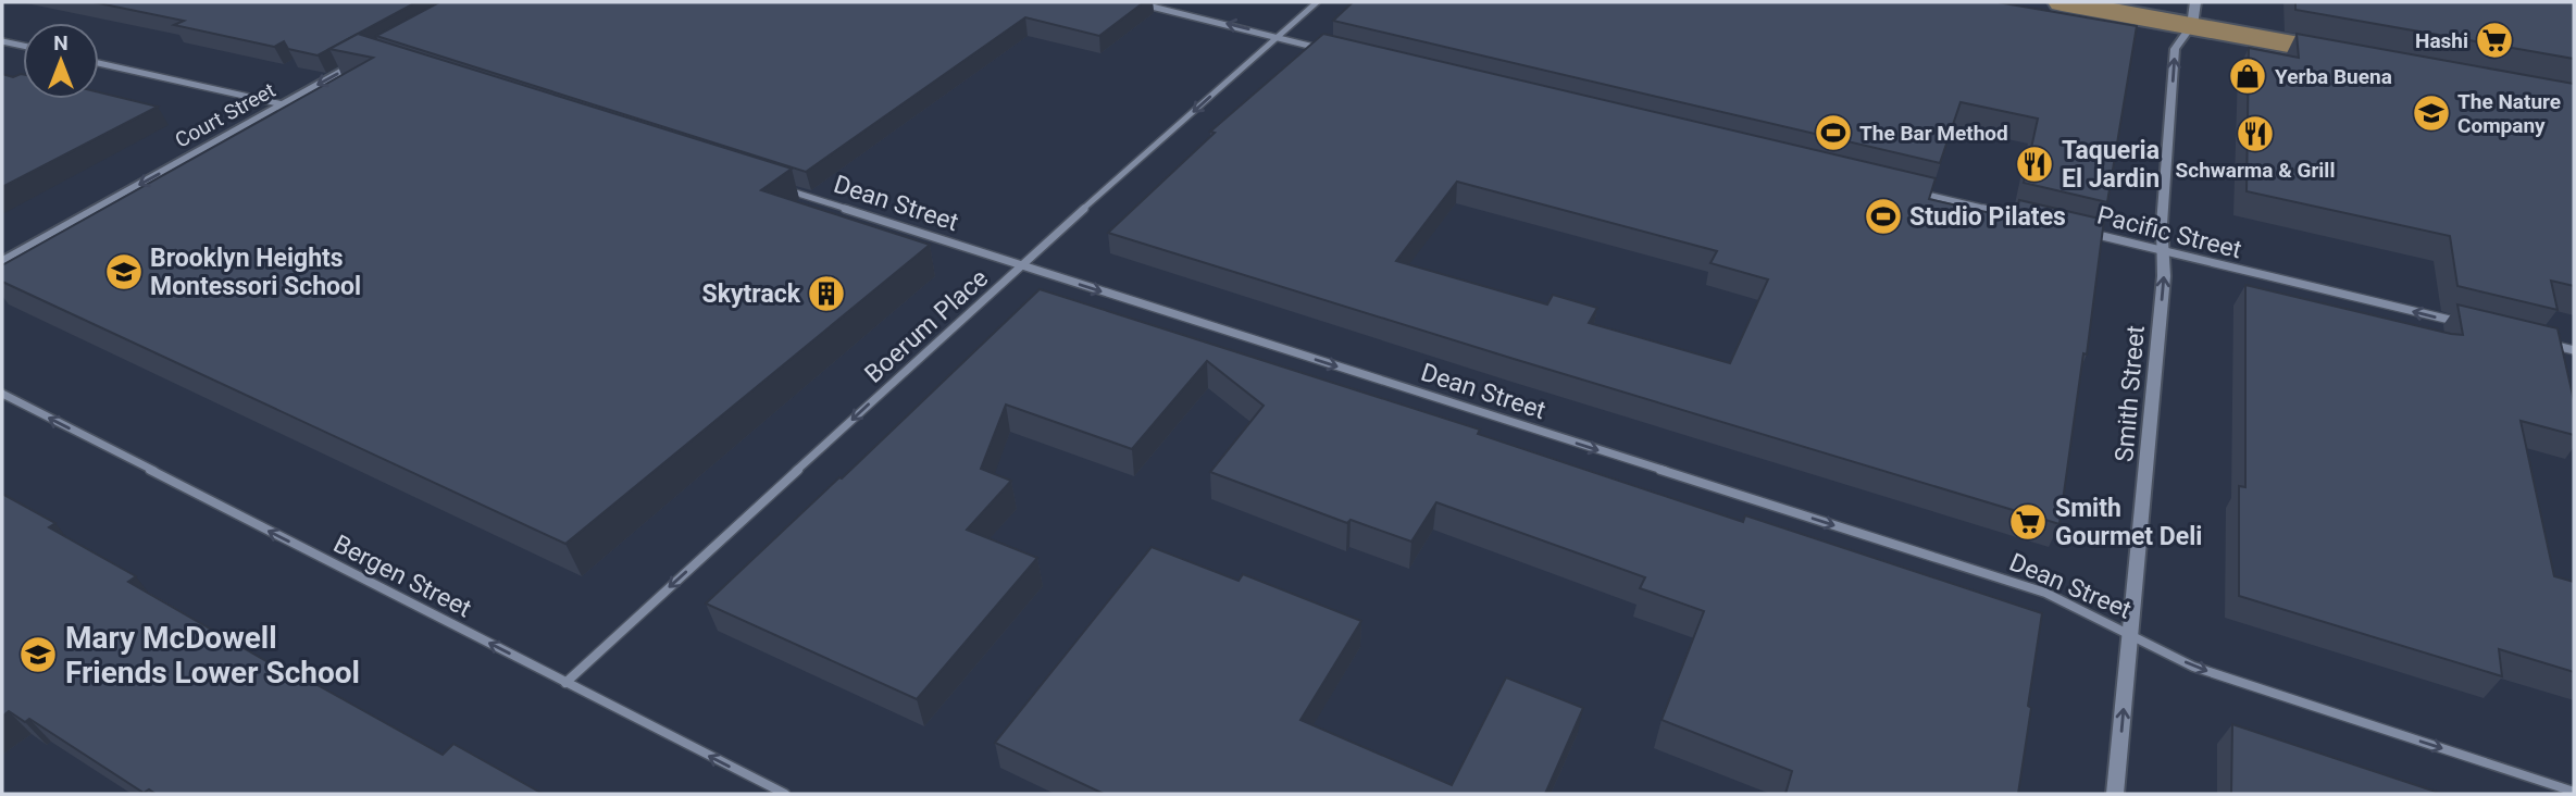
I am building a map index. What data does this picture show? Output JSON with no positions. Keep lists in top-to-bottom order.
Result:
{
  "streets": {
    "street": [
      "Court Street",
      "Dean Street",
      "Pacific Street",
      "Boerum Place",
      "Smith Street",
      "Bergen Street"
    ]
  },
  "crossings": [
    ["Dean Street", "Boerum Place"],
    ["Dean Street", "Smith Street"],
    ["Pacific Street", "Smith Street"],
    ["Boerum Place", "Bergen Street"]
  ],
  "one_way": [
    "Court Street",
    "Dean Street",
    "Pacific Street",
    "Boerum Place",
    "Smith Street",
    "Bergen Street"
  ],
  "places": {
    "supermarket": ["Hashi", "Smith Gourmet Deli"],
    "shop": ["Yerba Buena"],
    "school or university": ["The Nature Company", "Brooklyn Heights Montessori School", "Mary McDowell Friends Lower School"],
    "sports": ["The Bar Method", "Studio Pilates"],
    "restaurant": ["Schwarma & Grill", "Taqueria El Jardin"],
    "building": ["Skytrack"]
  },
  "north": "top"
}
